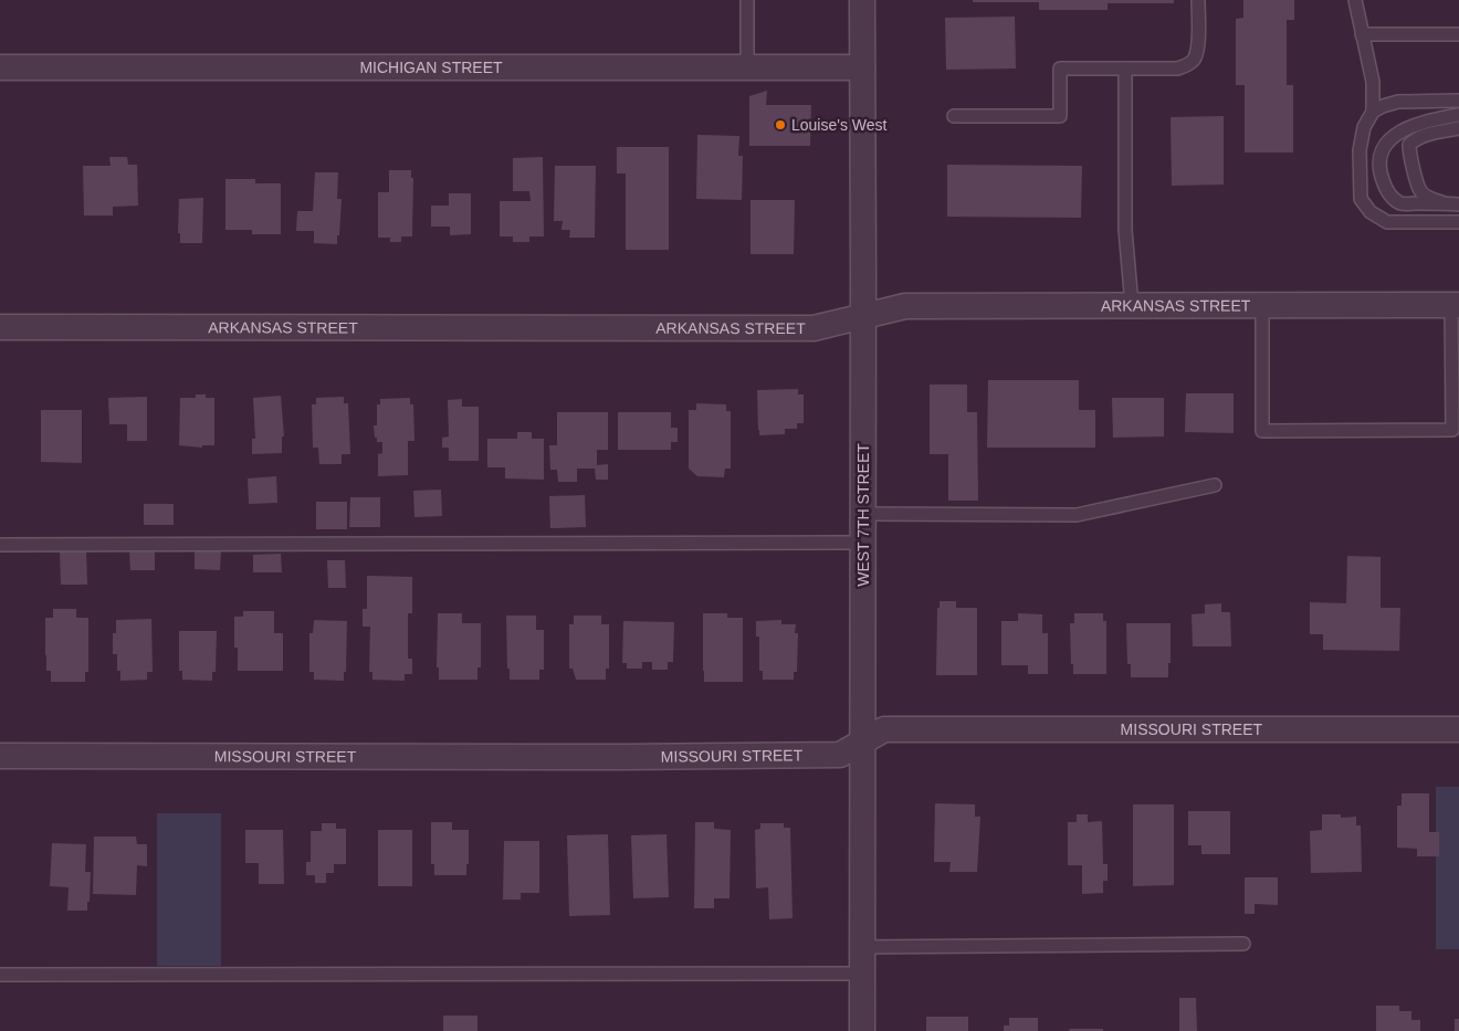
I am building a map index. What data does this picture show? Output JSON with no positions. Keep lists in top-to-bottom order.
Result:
{
  "streets": {
    "street": [
      "MICHIGAN STREET",
      "ARKANSAS STREET",
      "WEST 7TH STREET",
      "MISSOURI STREET"
    ]
  },
  "crossings": [
    ["MICHIGAN STREET", "WEST 7TH STREET"],
    ["ARKANSAS STREET", "WEST 7TH STREET"],
    ["WEST 7TH STREET", "MISSOURI STREET"]
  ],
  "places": ["Louise's West"]
}
